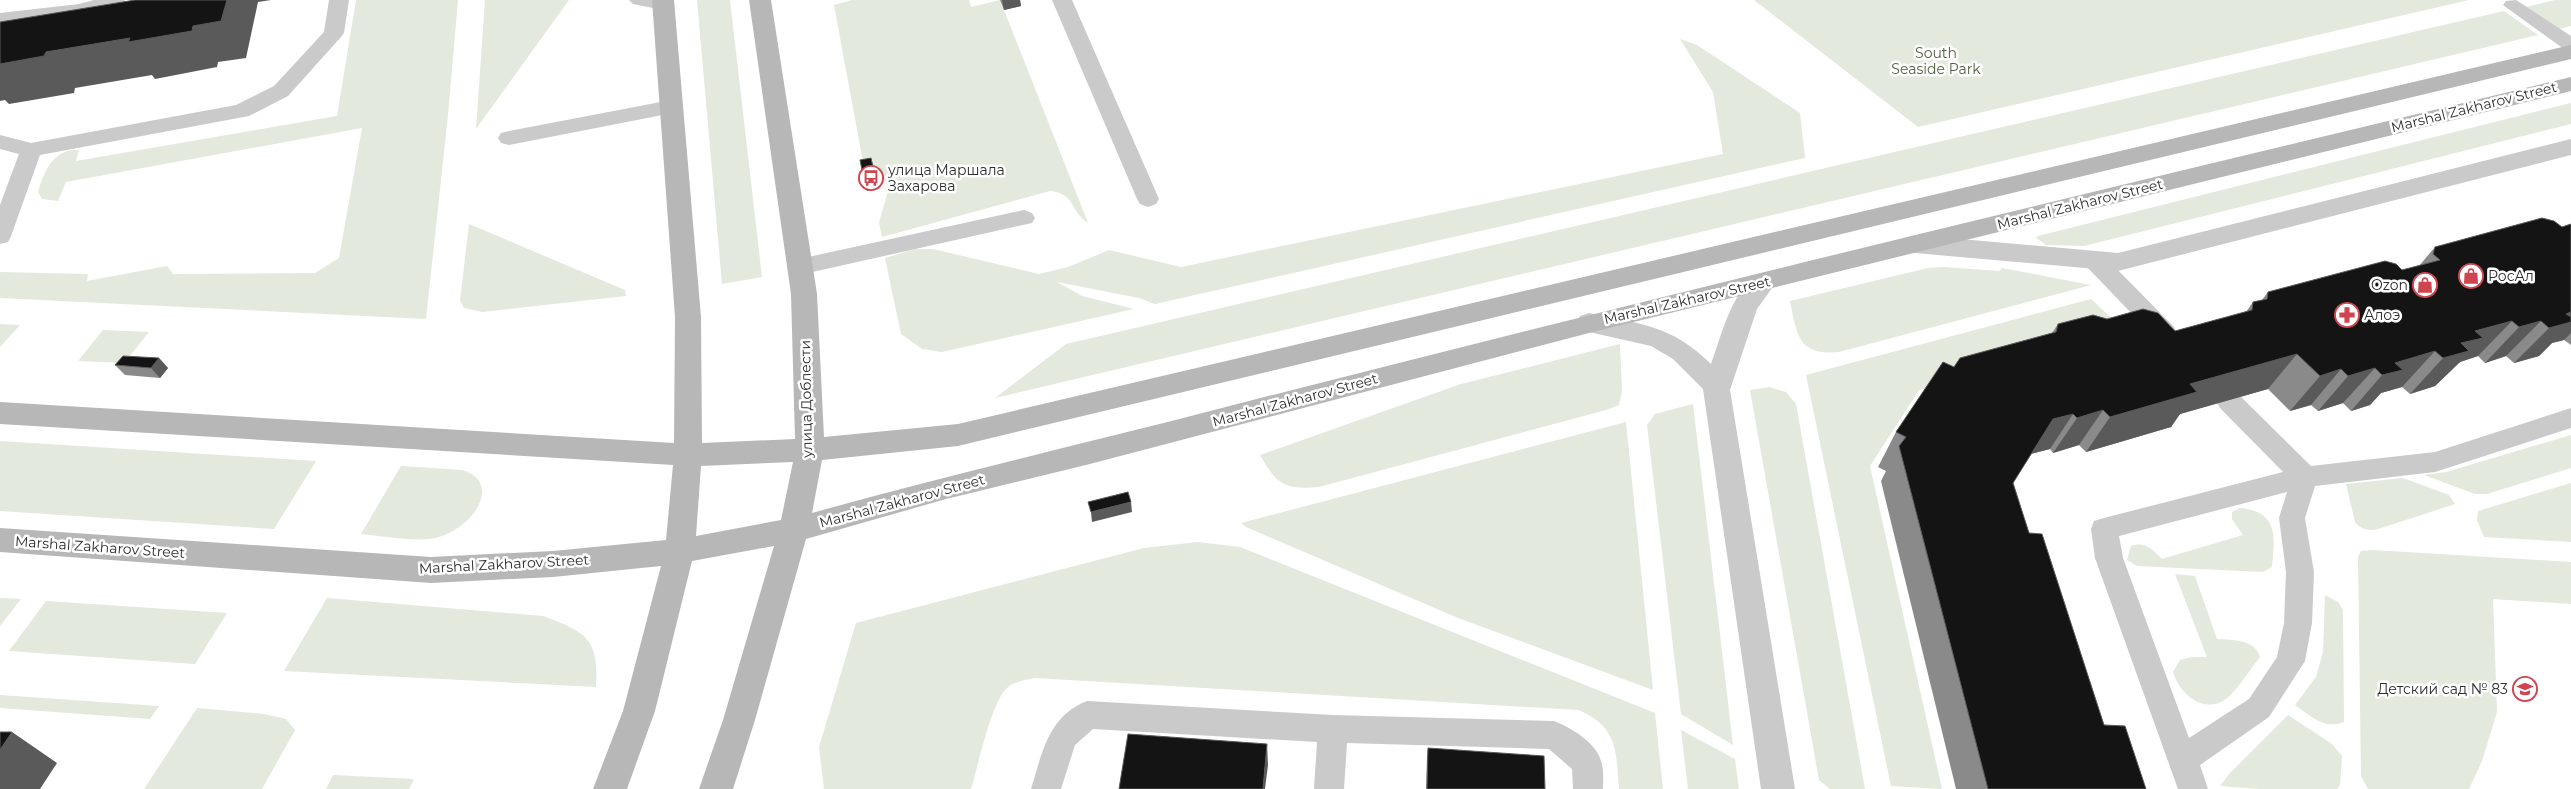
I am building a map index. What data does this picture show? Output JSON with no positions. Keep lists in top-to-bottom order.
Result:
{
  "streets": {
    "street": ["Marshal Zakharov Street", "улица Доблести"]
  },
  "crossings": [
    ["Marshal Zakharov Street", "улица Доблести"]
  ],
  "parks": ["South Seaside Park"],
  "places": {
    "bus stop": ["улица Маршала Захарова"],
    "shop": ["РосАл", "Ozon"],
    "pharmacy": ["Алоэ"],
    "school or university": ["Детский сад № 83"]
  }
}
